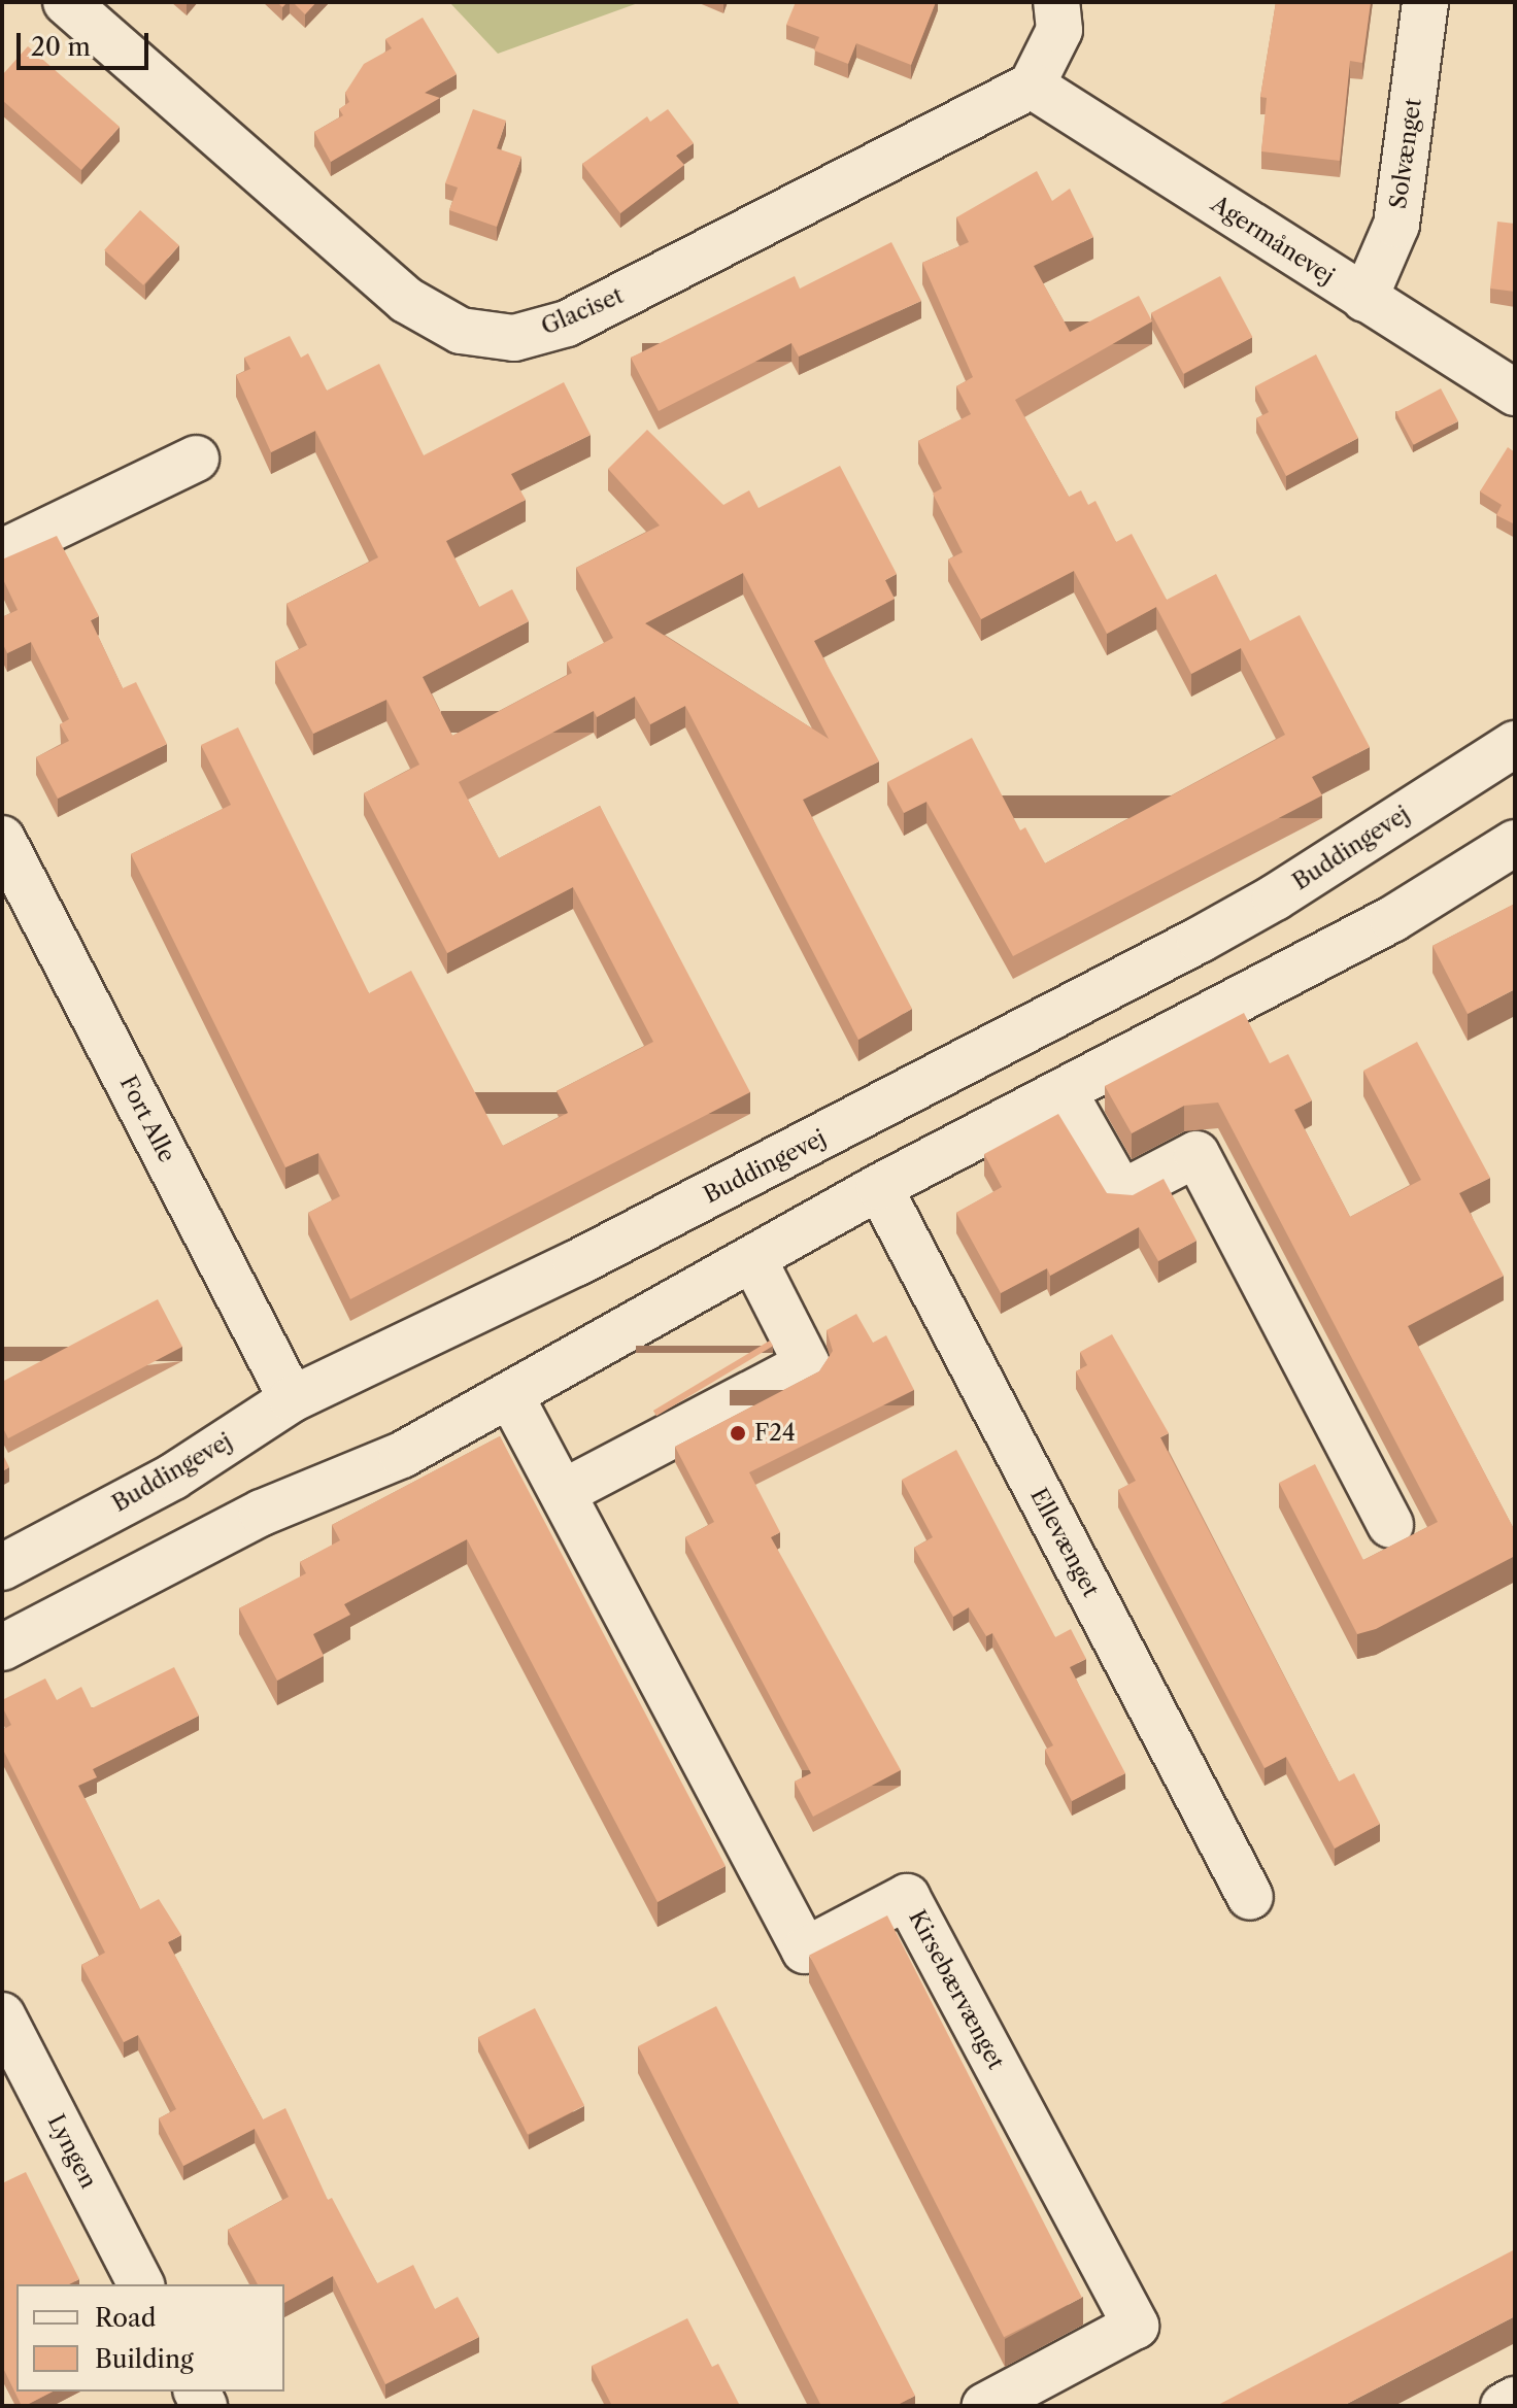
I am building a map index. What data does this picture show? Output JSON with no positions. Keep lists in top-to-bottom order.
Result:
{
  "streets": {
    "street": [
      "Solvænget",
      "Agermånevej",
      "Glaciset",
      "Buddingevej",
      "Fort Alle",
      "Ellevænget",
      "Kirsebærvænget",
      "Lyngen"
    ]
  },
  "crossings": [
    ["Solvænget", "Agermånevej"],
    ["Agermånevej", "Glaciset"],
    ["Buddingevej", "Fort Alle"]
  ],
  "places": ["F24"],
  "legend": ["Road", "Building"],
  "scale_bar": "20 m"
}
